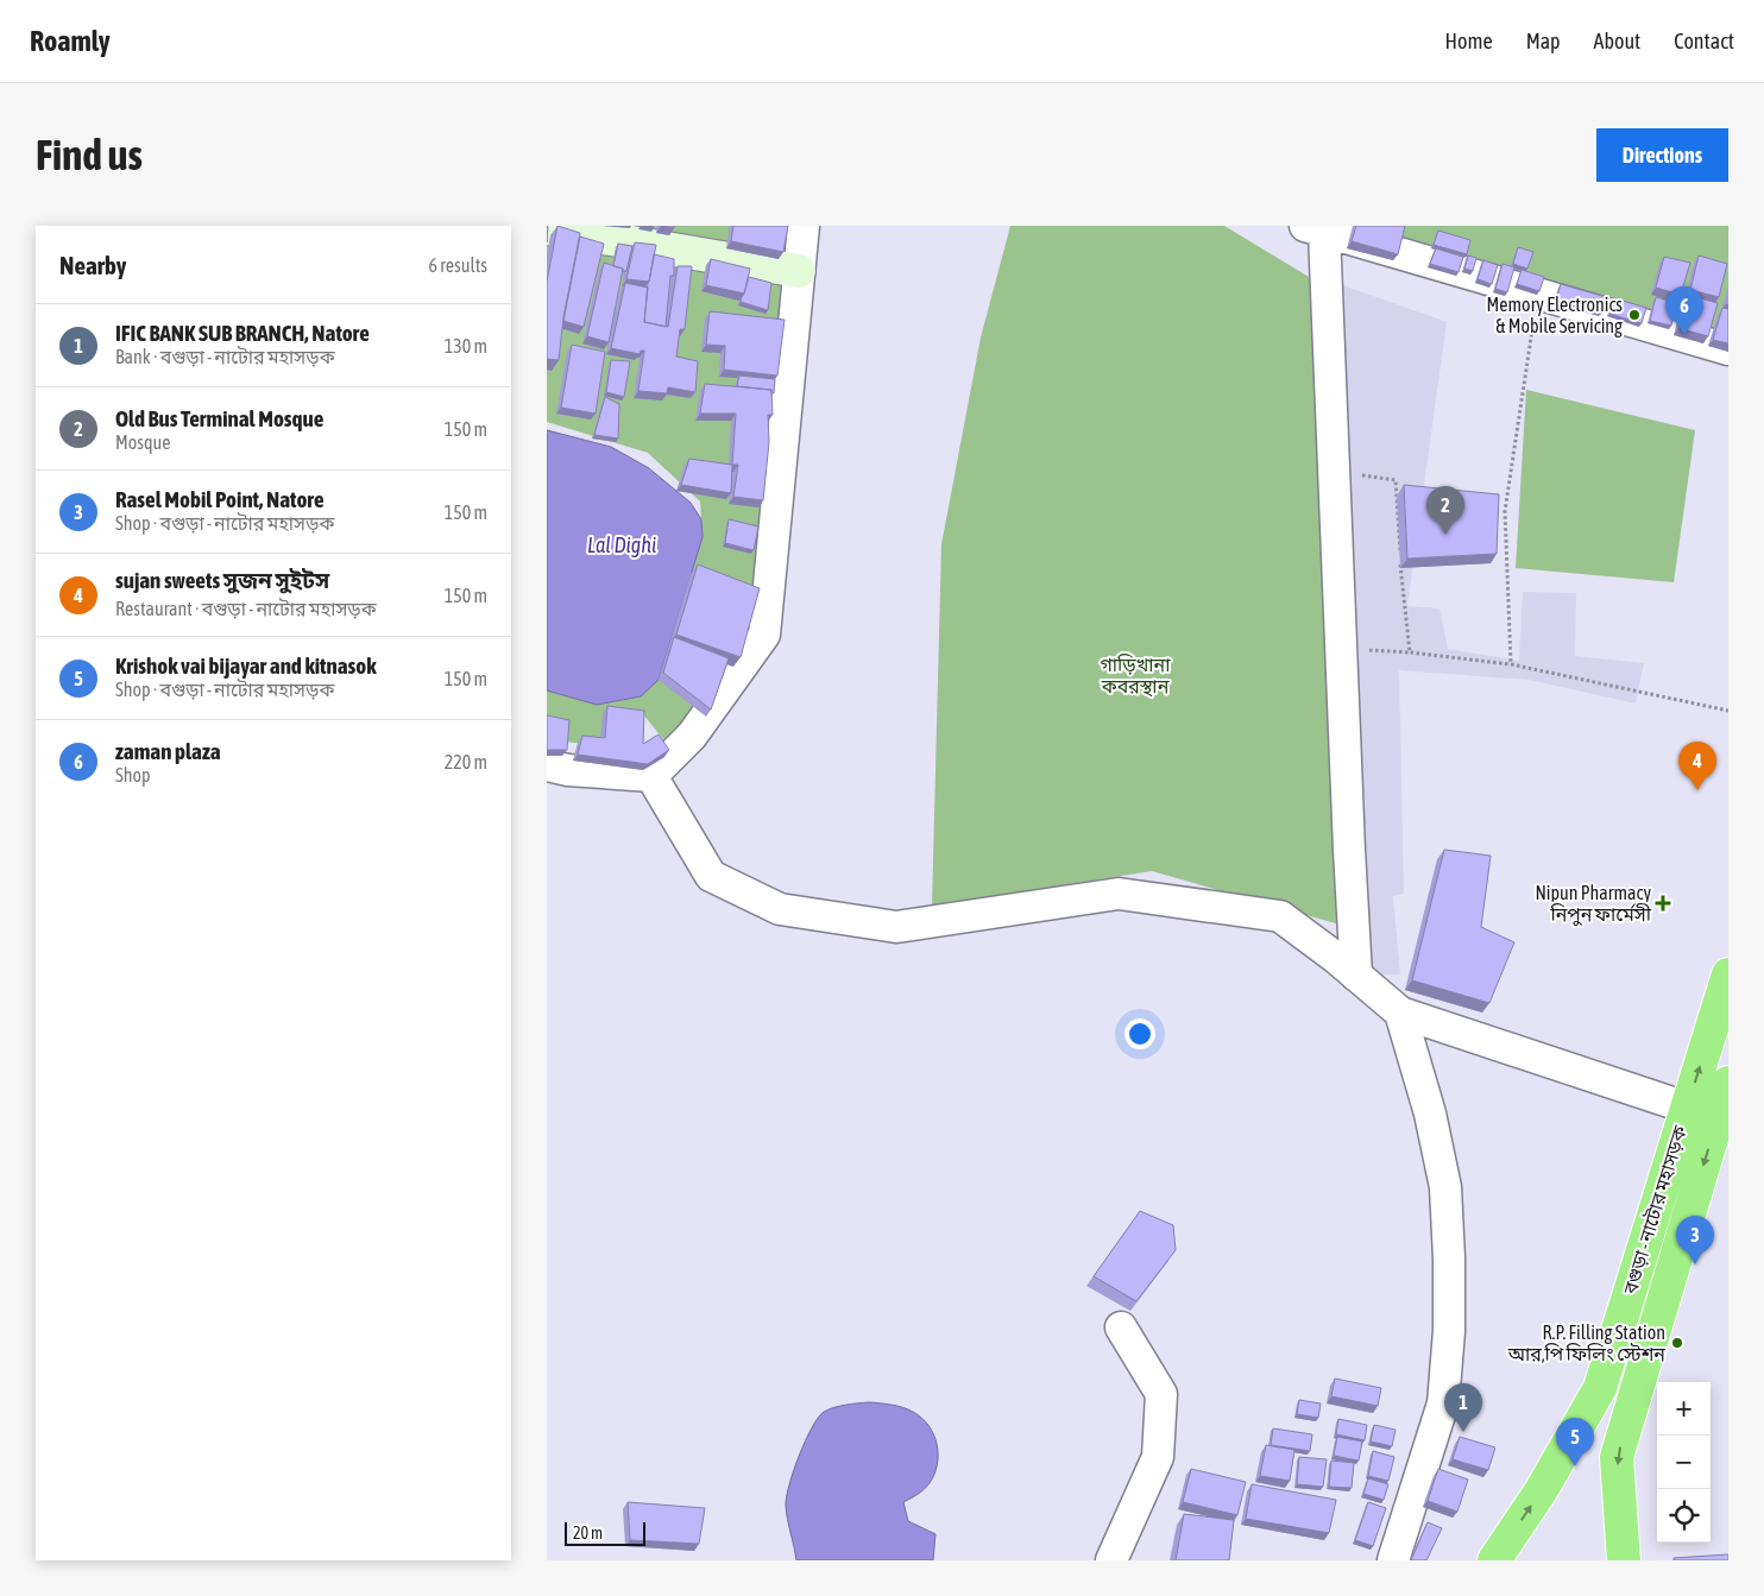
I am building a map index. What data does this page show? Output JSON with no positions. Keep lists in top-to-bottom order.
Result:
{
  "streets": {
    "highway": ["বগুড়া - নাটোর মহাসড়ক"]
  },
  "water": ["Lal Dighi"],
  "parks": ["গাড়িখানা কবরস্থান"],
  "places": {
    "other": ["Memory Electronics & Mobile Servicing", "R.P. Filling Station আর,পি ফিলিং স্টেশন"],
    "health": ["Nipun Pharmacy নিপুন ফার্মেসী"]
  },
  "scale_bar": "20 m",
  "page": {
    "header": "Roamly",
    "nav": [
      "Home",
      "Map",
      "About",
      "Contact"
    ],
    "buttons": "Directions",
    "title": "Find us",
    "heading": ["Nearby", "6 results"],
    "pins": [
      "6",
      "2",
      "4",
      "3",
      "1",
      "5"
    ],
    "list": [
      {
        "mark": "1",
        "name": "IFIC BANK SUB BRANCH, Natore",
        "note": "Bank · বগুড়া - নাটোর মহাসড়ক",
        "value": "130 m"
      },
      {
        "mark": "2",
        "name": "Old Bus Terminal Mosque",
        "note": "Mosque",
        "value": "150 m"
      },
      {
        "mark": "3",
        "name": "Rasel Mobil Point, Natore",
        "note": "Shop · বগুড়া - নাটোর মহাসড়ক",
        "value": "150 m"
      },
      {
        "mark": "4",
        "name": "sujan sweets সুজন সুইটস",
        "note": "Restaurant · বগুড়া - নাটোর মহাসড়ক",
        "value": "150 m"
      },
      {
        "mark": "5",
        "name": "Krishok vai bijayar and kitnasok",
        "note": "Shop · বগুড়া - নাটোর মহাসড়ক",
        "value": "150 m"
      },
      {
        "mark": "6",
        "name": "zaman plaza",
        "note": "Shop",
        "value": "220 m"
      }
    ],
    "map_buttons": ["+", "−"],
    "scale": "20 m"
  }
}
